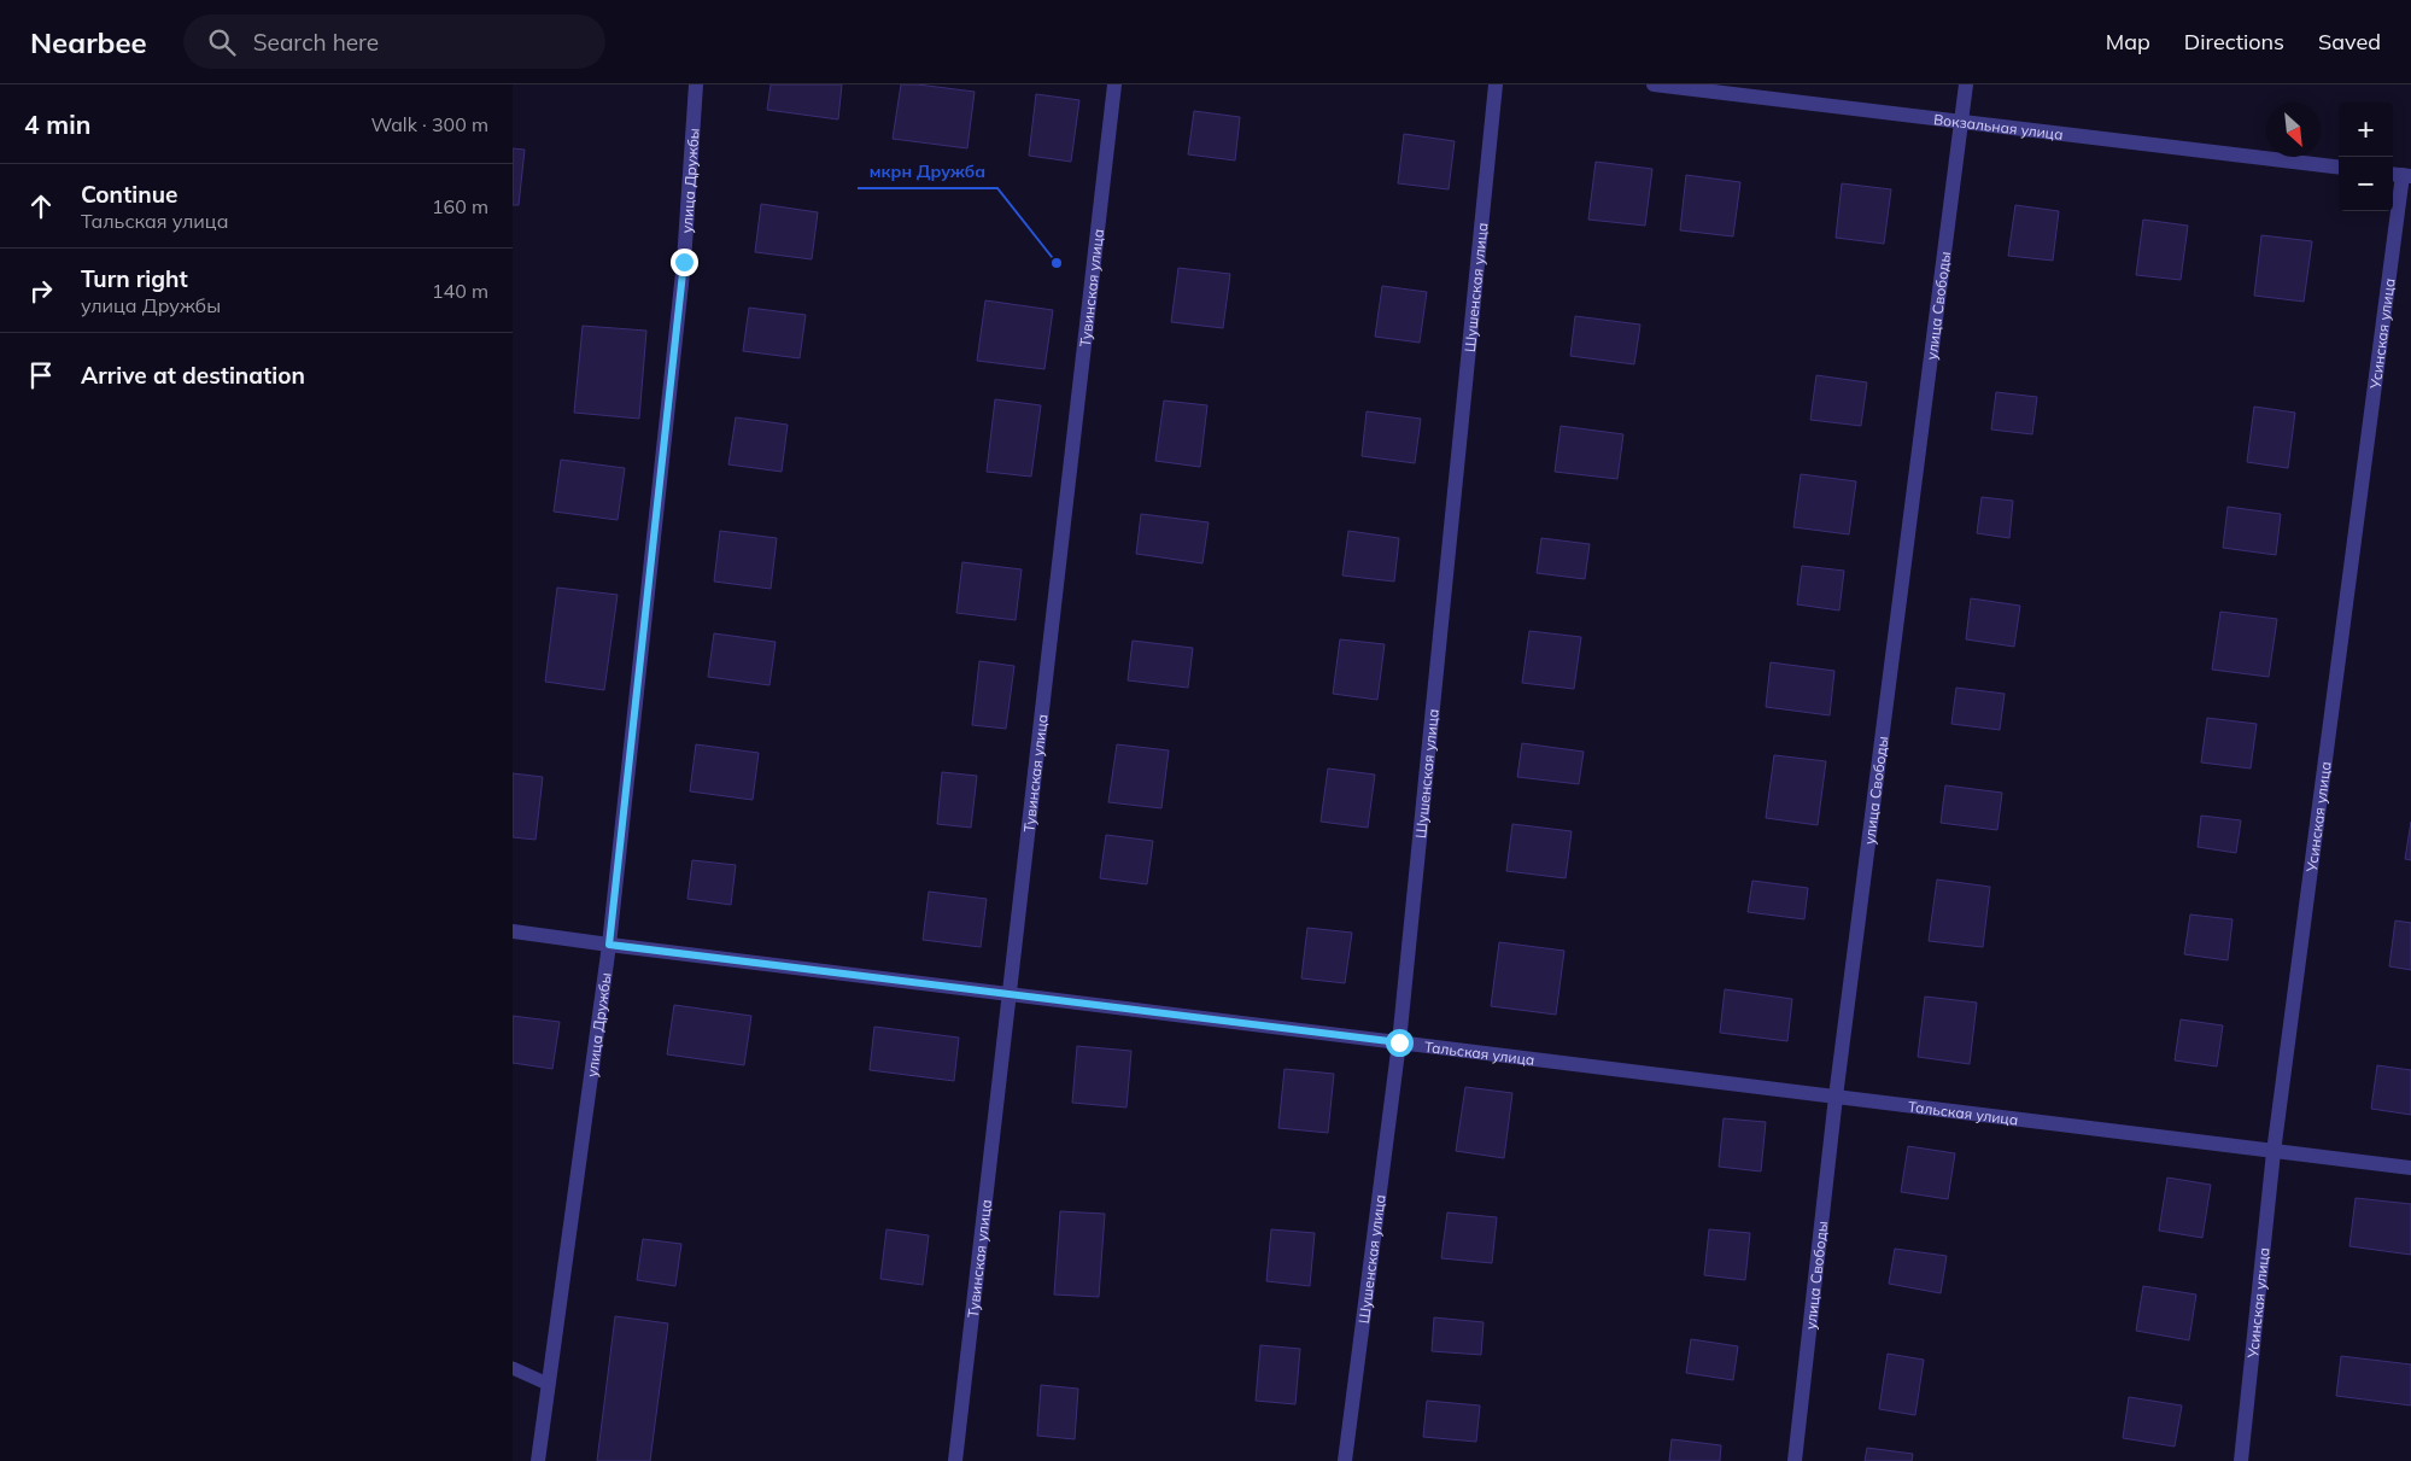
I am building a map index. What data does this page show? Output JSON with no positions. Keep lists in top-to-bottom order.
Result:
{
  "streets": {
    "street": [
      "Вокзальная улица",
      "улица Дружбы",
      "Тувинская улица",
      "Шушенская улица",
      "улица Свободы",
      "Усинская улица",
      "Тальская улица"
    ]
  },
  "crossings": [
    ["Вокзальная улица", "улица Свободы"],
    ["улица Дружбы", "Тальская улица"],
    ["Тувинская улица", "Тальская улица"],
    ["Шушенская улица", "Тальская улица"],
    ["улица Свободы", "Тальская улица"],
    ["Усинская улица", "Тальская улица"]
  ],
  "places": ["мкрн Дружба"],
  "north": "bottom right",
  "page": {
    "header": "Nearbee",
    "search": "Search here",
    "nav": ["Map", "Directions", "Saved"],
    "heading": ["4 min", "Walk · 300 m"],
    "map_buttons": ["+", "−"],
    "list": [
      ["Continue", "Тальская улица", "160 m"],
      ["Turn right", "улица Дружбы", "140 m"],
      "Arrive at destination"
    ]
  }
}
